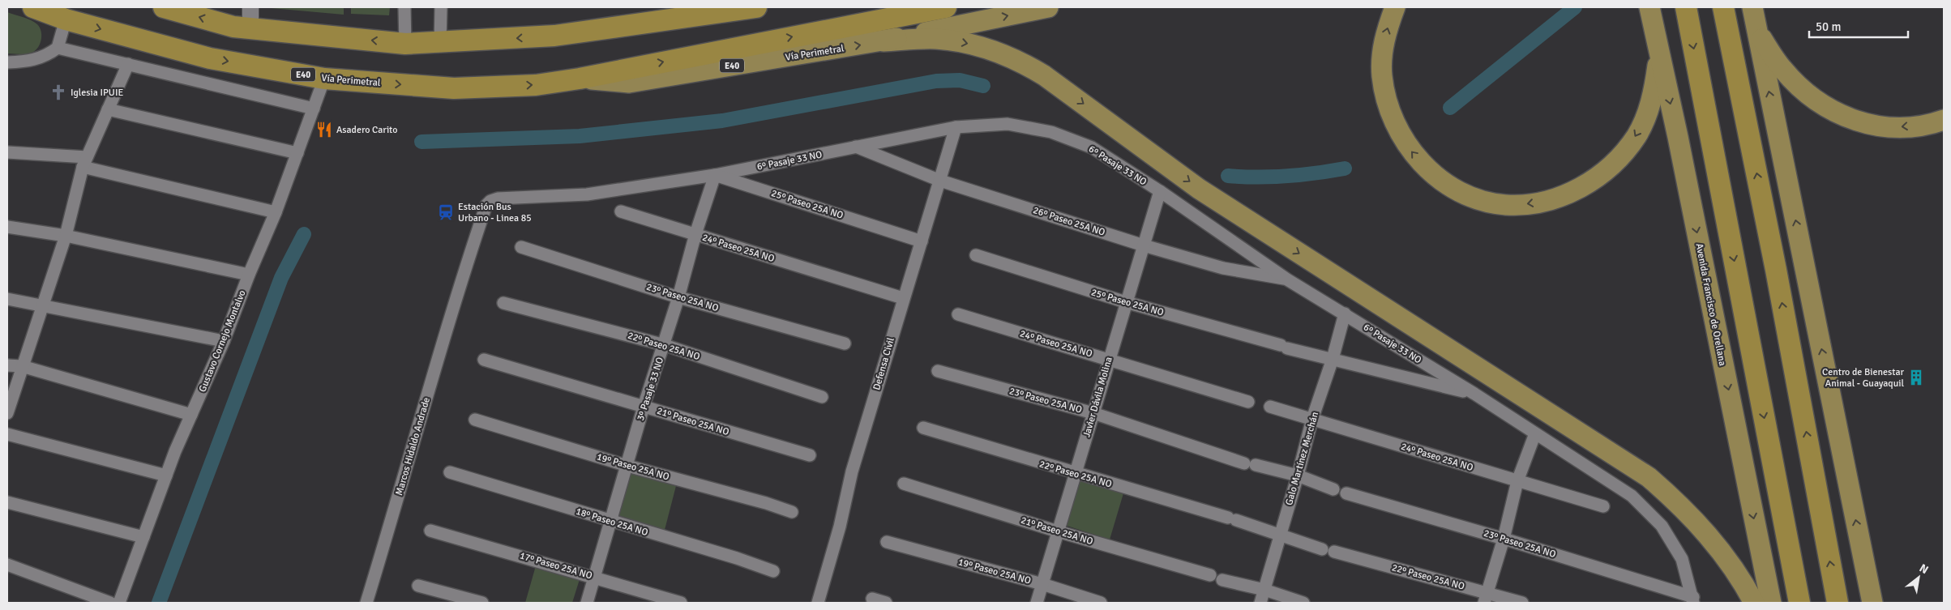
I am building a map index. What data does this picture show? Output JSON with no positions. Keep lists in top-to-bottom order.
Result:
{
  "streets": {
    "highway": ["Vía Perimetral", "E40"],
    "main road": ["Avenida Francisco de Orellana"],
    "street": [
      "6º Pasaje 33 NO",
      "25º Paseo 25A NO",
      "26º Paseo 25A NO",
      "24º Paseo 25A NO",
      "23º Paseo 25A NO",
      "Gustavo Cornejo Montalvo",
      "22º Paseo 25A NO",
      "Defensa Civil",
      "3º Pasaje 33 NO",
      "Javier Dávila Molina",
      "21º Paseo 25A NO",
      "Marcos Hidaldo Andrade",
      "Galo Martínez Merchán",
      "19º Paseo 25A NO",
      "18º Paseo 25A NO",
      "17º Paseo 25A NO"
    ]
  },
  "crossings": [
    ["Vía Perimetral", "Gustavo Cornejo Montalvo"],
    ["6º Pasaje 33 NO", "25º Paseo 25A NO"],
    ["6º Pasaje 33 NO", "26º Paseo 25A NO"],
    ["6º Pasaje 33 NO", "23º Paseo 25A NO"],
    ["6º Pasaje 33 NO", "Defensa Civil"],
    ["6º Pasaje 33 NO", "3º Pasaje 33 NO"],
    ["6º Pasaje 33 NO", "Javier Dávila Molina"],
    ["6º Pasaje 33 NO", "Marcos Hidaldo Andrade"],
    ["6º Pasaje 33 NO", "Galo Martínez Merchán"],
    ["25º Paseo 25A NO", "Defensa Civil"],
    ["25º Paseo 25A NO", "3º Pasaje 33 NO"],
    ["25º Paseo 25A NO", "Javier Dávila Molina"],
    ["25º Paseo 25A NO", "Galo Martínez Merchán"],
    ["26º Paseo 25A NO", "Defensa Civil"],
    ["26º Paseo 25A NO", "Javier Dávila Molina"],
    ["24º Paseo 25A NO", "Defensa Civil"],
    ["24º Paseo 25A NO", "3º Pasaje 33 NO"],
    ["24º Paseo 25A NO", "Javier Dávila Molina"],
    ["24º Paseo 25A NO", "Galo Martínez Merchán"],
    ["23º Paseo 25A NO", "3º Pasaje 33 NO"],
    ["23º Paseo 25A NO", "Javier Dávila Molina"],
    ["23º Paseo 25A NO", "Galo Martínez Merchán"],
    ["22º Paseo 25A NO", "3º Pasaje 33 NO"],
    ["22º Paseo 25A NO", "Javier Dávila Molina"],
    ["22º Paseo 25A NO", "Galo Martínez Merchán"],
    ["3º Pasaje 33 NO", "21º Paseo 25A NO"],
    ["3º Pasaje 33 NO", "19º Paseo 25A NO"],
    ["3º Pasaje 33 NO", "18º Paseo 25A NO"],
    ["3º Pasaje 33 NO", "17º Paseo 25A NO"],
    ["Javier Dávila Molina", "21º Paseo 25A NO"],
    ["Javier Dávila Molina", "19º Paseo 25A NO"]
  ],
  "places": {
    "church": ["Iglesia IPUIE"],
    "restaurant": ["Asadero Carito"],
    "station": ["Estación Bus Urbano - Linea 85"],
    "building": ["Centro de Bienestar Animal - Guayaquil"]
  },
  "scale_bar": "50 m",
  "north": "top right"
}
